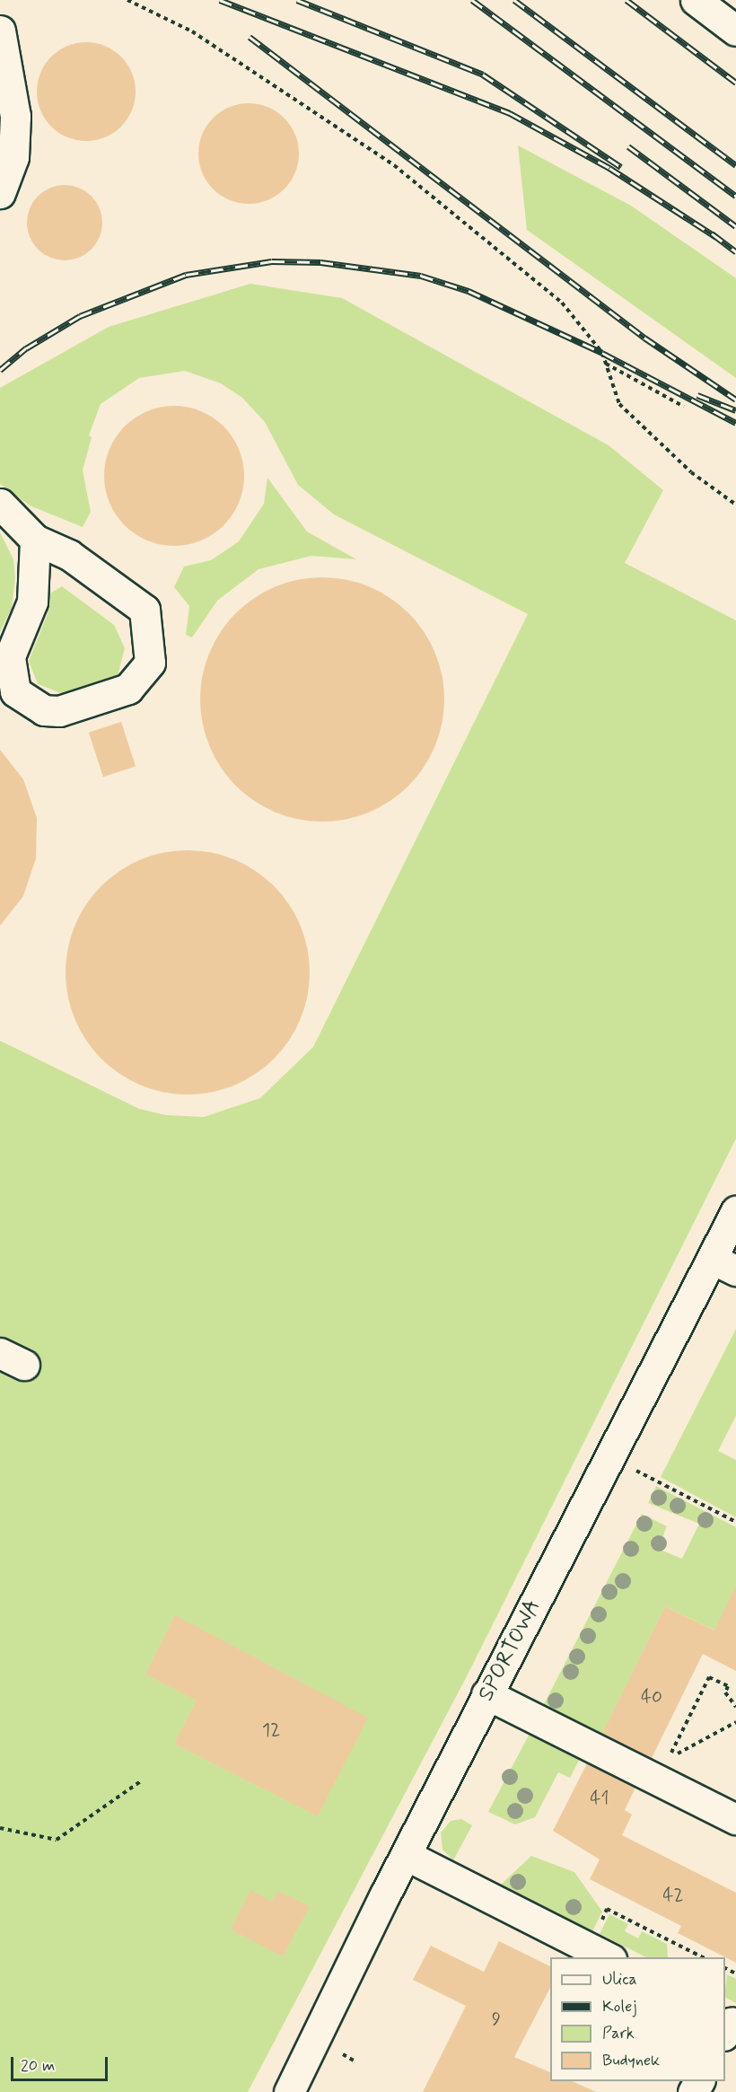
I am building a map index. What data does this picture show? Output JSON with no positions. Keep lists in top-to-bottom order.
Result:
{
  "streets": {
    "street": ["SPORTOWA"]
  },
  "house_numbers": [
    "40",
    "12",
    "41",
    "42",
    "9"
  ],
  "legend": [
    "Ulica",
    "Kolej",
    "Park",
    "Budynek"
  ],
  "scale_bar": "20 m"
}
